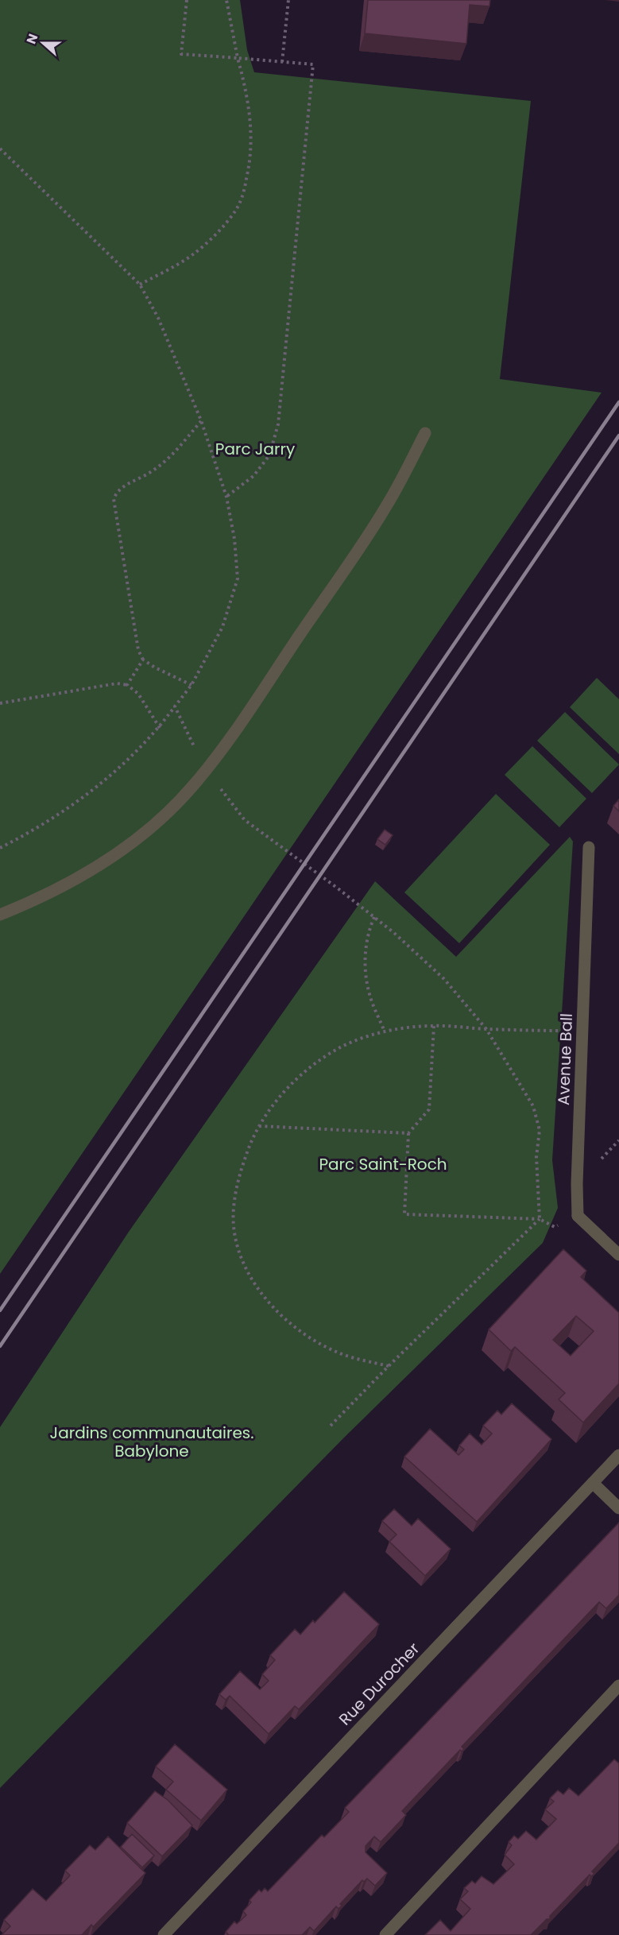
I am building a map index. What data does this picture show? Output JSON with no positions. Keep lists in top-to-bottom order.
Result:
{
  "streets": {
    "street": ["Avenue Ball", "Rue Durocher"]
  },
  "parks": ["Parc Jarry", "Parc Saint-Roch", "Jardins communautaires. Babylone"],
  "north": "left"
}
